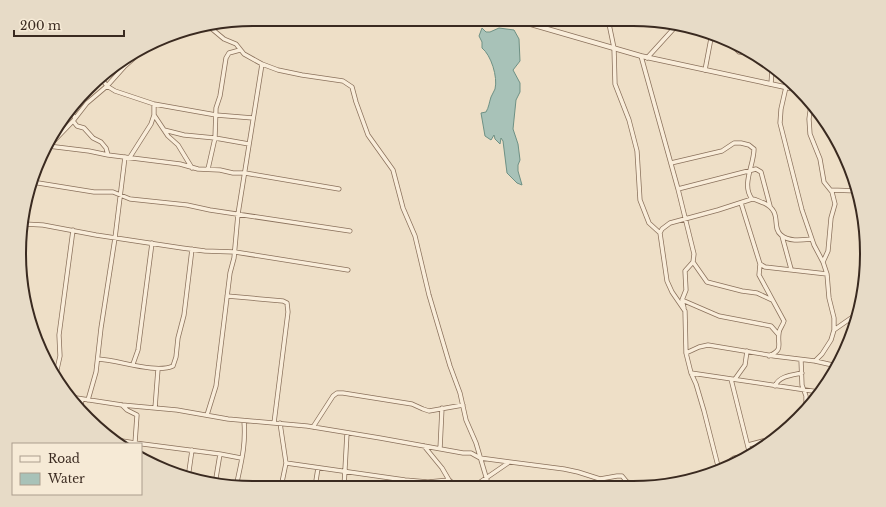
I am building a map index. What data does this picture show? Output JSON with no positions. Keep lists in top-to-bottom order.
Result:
{
  "legend": ["Road", "Water"],
  "scale_bar": "200 m"
}
